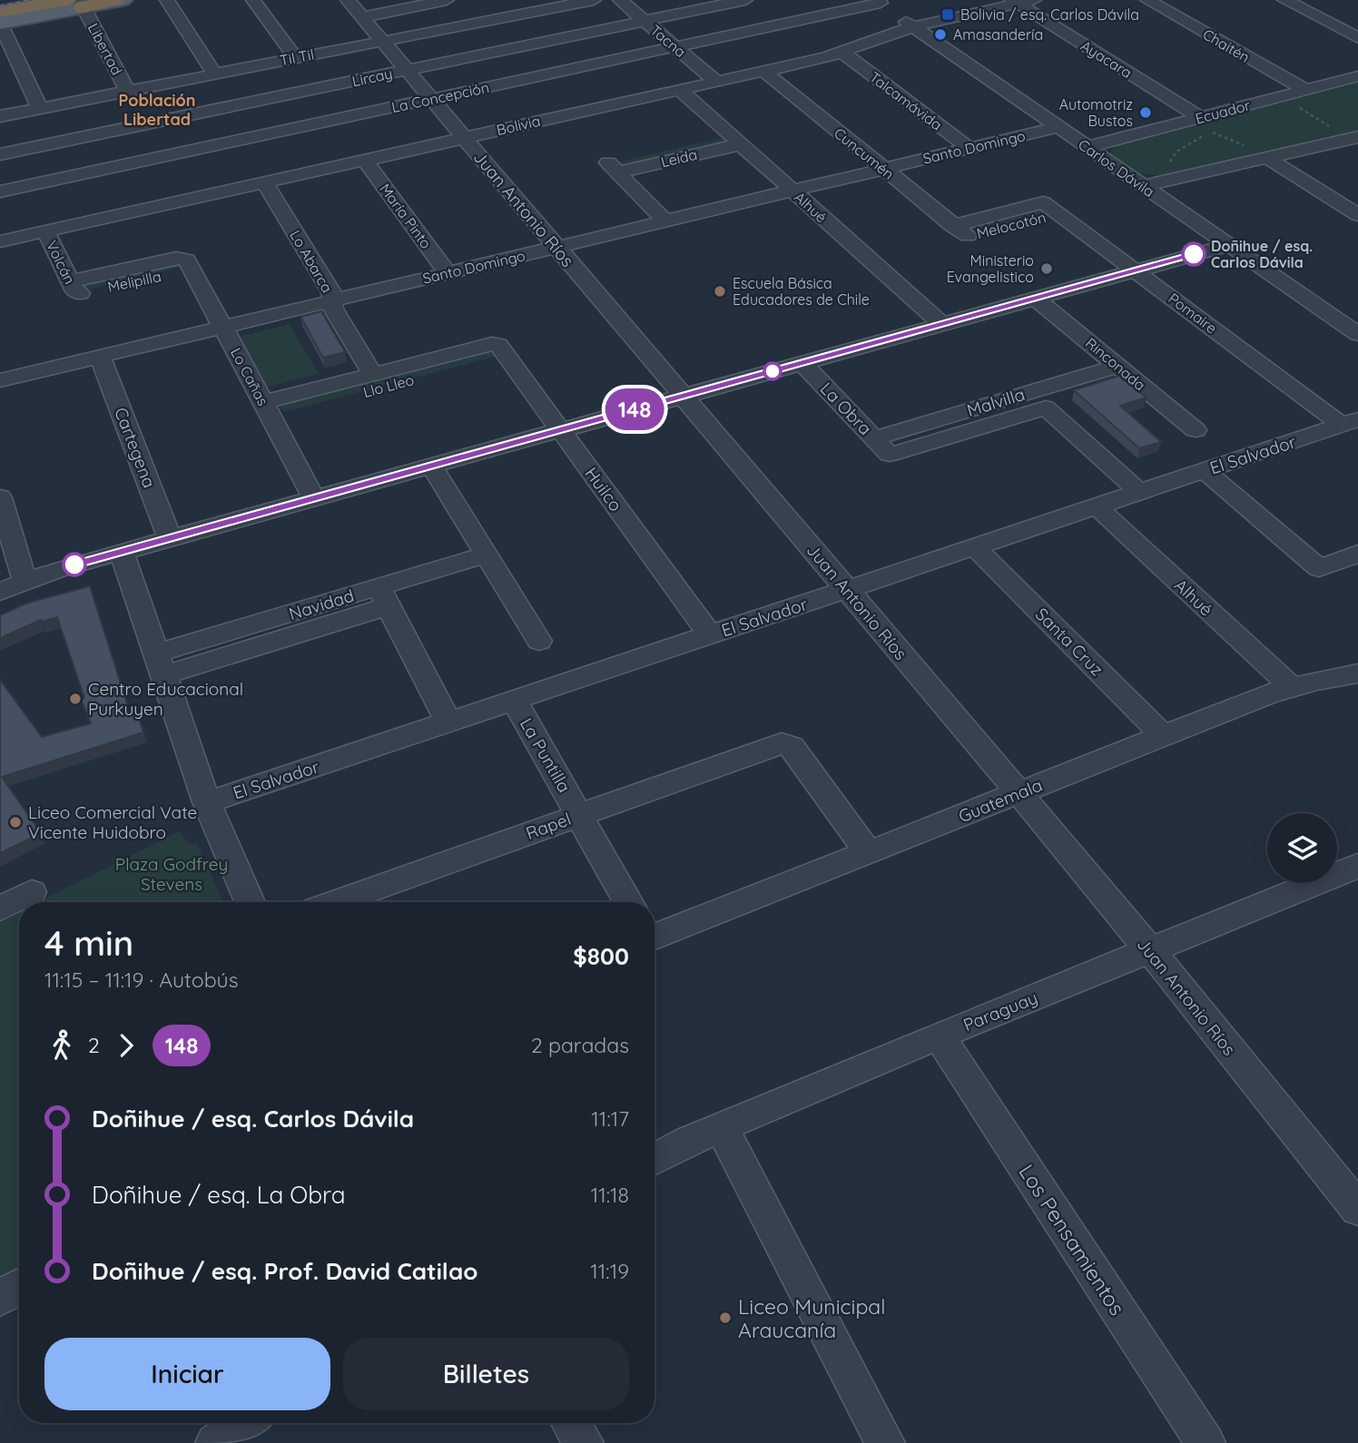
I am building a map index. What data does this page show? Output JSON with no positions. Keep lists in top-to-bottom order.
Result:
{
  "streets": {
    "street": [
      "Tacna",
      "Chaitén",
      "Libertad",
      "Til Til",
      "Ayacara",
      "Lircay",
      "La Concepción",
      "Talcamávida",
      "Ecuador",
      "Bolivia",
      "Santo Domingo",
      "Cuncumén",
      "Leida",
      "Carlos Dávila",
      "Alhué",
      "Juan Antonio Ríos",
      "María Pinto",
      "Melocotón",
      "Lo Abarca",
      "Volcán",
      "Melipilla",
      "Pomaire",
      "Rinconada",
      "Lo Cañas",
      "Llo Lleo",
      "Malvilla",
      "La Obra",
      "Cartegena",
      "El Salvador",
      "Huilco",
      "Navidad",
      "Santa Cruz",
      "La Puntilla",
      "Guatemala",
      "Rapel",
      "Paraguay",
      "Los Pensamientos"
    ]
  },
  "crossings": [
    ["Tacna", "Lircay"],
    ["Tacna", "La Concepción"],
    ["Tacna", "Bolivia"],
    ["Chaitén", "Ecuador"],
    ["Libertad", "Til Til"],
    ["Til Til", "Juan Antonio Ríos"],
    ["Ayacara", "Ecuador"],
    ["Ayacara", "Bolivia"],
    ["Lircay", "Juan Antonio Ríos"],
    ["La Concepción", "Carlos Dávila"],
    ["La Concepción", "Juan Antonio Ríos"],
    ["Talcamávida", "Bolivia"],
    ["Talcamávida", "Santo Domingo"],
    ["Ecuador", "Carlos Dávila"],
    ["Bolivia", "Cuncumén"],
    ["Bolivia", "Carlos Dávila"],
    ["Bolivia", "Alhué"],
    ["Bolivia", "Juan Antonio Ríos"],
    ["Bolivia", "María Pinto"],
    ["Bolivia", "Lo Abarca"],
    ["Bolivia", "Volcán"],
    ["Santo Domingo", "Cuncumén"],
    ["Santo Domingo", "Leida"],
    ["Santo Domingo", "Carlos Dávila"],
    ["Santo Domingo", "Alhué"],
    ["Santo Domingo", "Juan Antonio Ríos"],
    ["Santo Domingo", "María Pinto"],
    ["Santo Domingo", "Lo Abarca"],
    ["Santo Domingo", "Lo Cañas"],
    ["Santo Domingo", "Cartegena"],
    ["Cuncumén", "Melocotón"],
    ["Leida", "Alhué"],
    ["Alhué", "El Salvador"],
    ["Alhué", "Guatemala"],
    ["Juan Antonio Ríos", "El Salvador"],
    ["Juan Antonio Ríos", "Guatemala"],
    ["Juan Antonio Ríos", "Paraguay"],
    ["Melocotón", "Pomaire"],
    ["Lo Abarca", "Llo Lleo"],
    ["Volcán", "Melipilla"],
    ["Melipilla", "Lo Cañas"],
    ["Pomaire", "El Salvador"],
    ["Rinconada", "Malvilla"],
    ["Lo Cañas", "Llo Lleo"],
    ["Llo Lleo", "Huilco"],
    ["Malvilla", "La Obra"],
    ["Malvilla", "El Salvador"],
    ["El Salvador", "Huilco"],
    ["El Salvador", "Santa Cruz"],
    ["El Salvador", "La Puntilla"],
    ["Santa Cruz", "Guatemala"],
    ["La Puntilla", "Rapel"],
    ["Guatemala", "Rapel"],
    ["Paraguay", "Los Pensamientos"]
  ],
  "districts": ["Población Libertad"],
  "parks": ["Plaza Godfrey Stevens"],
  "places": {
    "transit": ["Bolivia / esq. Carlos Dávila"],
    "other": [
      "Amasandería",
      "Automotriz Bustos",
      "Doñihue / esq. Carlos Dávila",
      "Ministerio Evangelistico",
      "Escuela Básica Educadores de Chile",
      "Centro Educacional Purkuyen",
      "Liceo Comercial Vate Vicente Huidobro",
      "Liceo Municipal Araucanía"
    ]
  },
  "lines": ["bus line 148"],
  "page": {
    "on_map": "148",
    "heading": ["4 min", "11:15 – 11:19 · Autobús", "$800"],
    "legs": ["2", "148", "2 paradas"],
    "list": [
      {
        "name": "Doñihue / esq. Carlos Dávila",
        "value": "11:17"
      },
      {
        "name": "Doñihue / esq. La Obra",
        "value": "11:18"
      },
      {
        "name": "Doñihue / esq. Prof. David Catilao",
        "value": "11:19"
      }
    ],
    "buttons": ["Iniciar", "Billetes"]
  }
}
